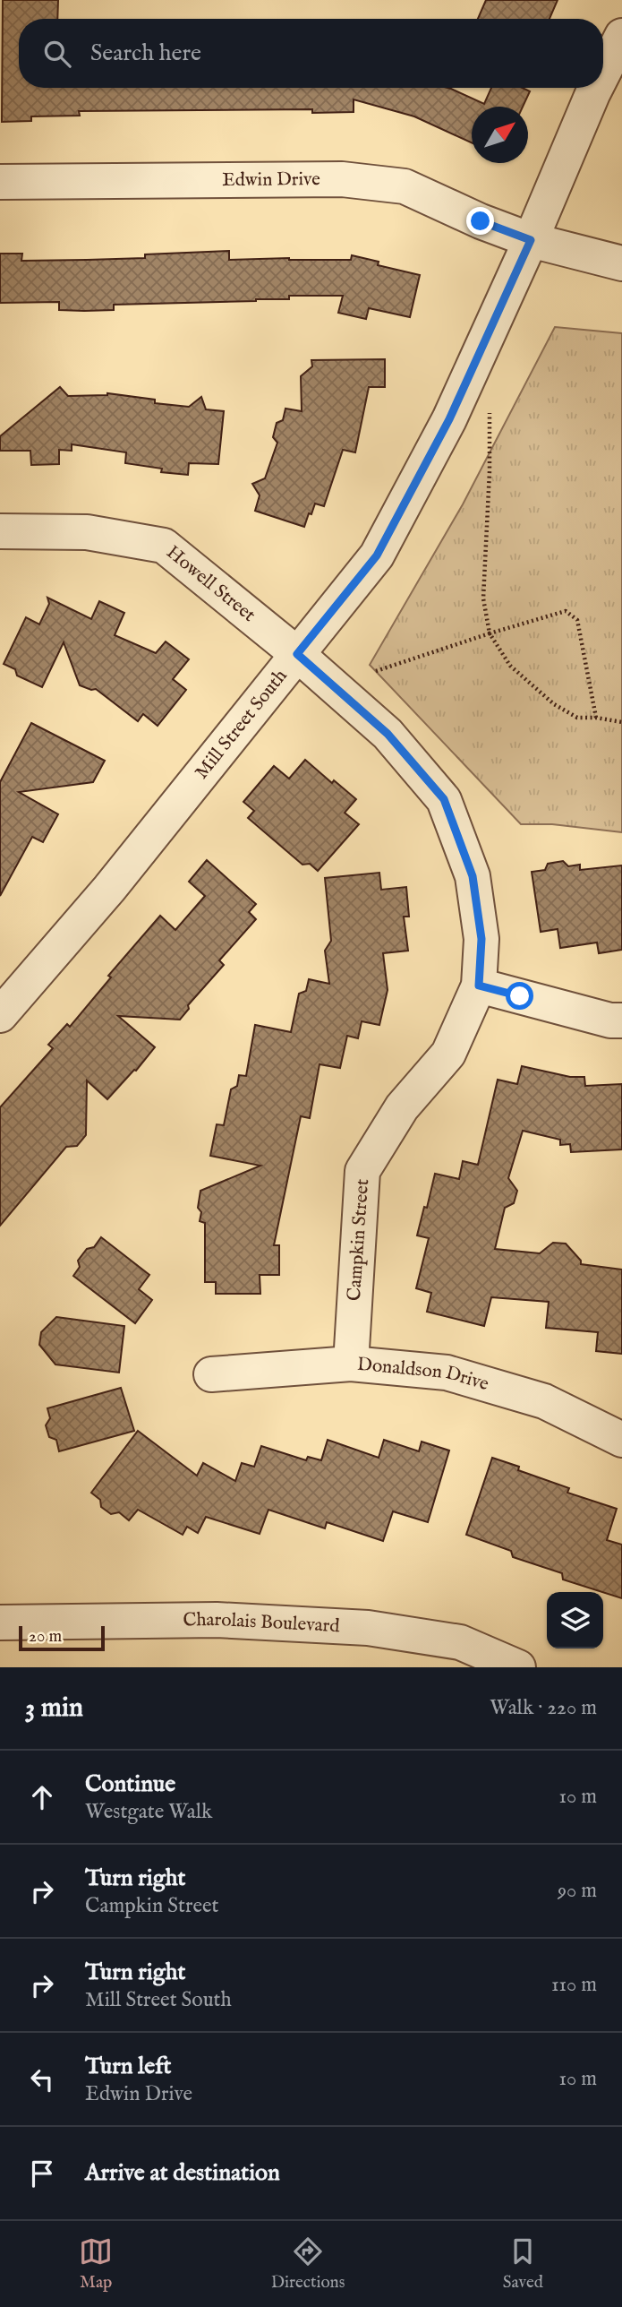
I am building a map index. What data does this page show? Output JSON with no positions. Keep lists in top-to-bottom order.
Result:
{
  "streets": {
    "street": [
      "Edwin Drive",
      "Howell Street",
      "Mill Street South",
      "Campkin Street",
      "Donaldson Drive",
      "Charolais Boulevard"
    ]
  },
  "crossings": [
    ["Edwin Drive", "Mill Street South"],
    ["Howell Street", "Mill Street South"],
    ["Howell Street", "Campkin Street"],
    ["Mill Street South", "Campkin Street"],
    ["Campkin Street", "Donaldson Drive"]
  ],
  "scale_bar": "20 m",
  "north": "top right",
  "page": {
    "search": "Search here",
    "scale": "20 m",
    "heading": ["3 min", "Walk · 220 m"],
    "list": [
      ["Continue", "Westgate Walk", "10 m"],
      ["Turn right", "Campkin Street", "90 m"],
      ["Turn right", "Mill Street South", "110 m"],
      ["Turn left", "Edwin Drive", "10 m"],
      "Arrive at destination"
    ],
    "nav": ["Map", "Directions", "Saved"]
  }
}
